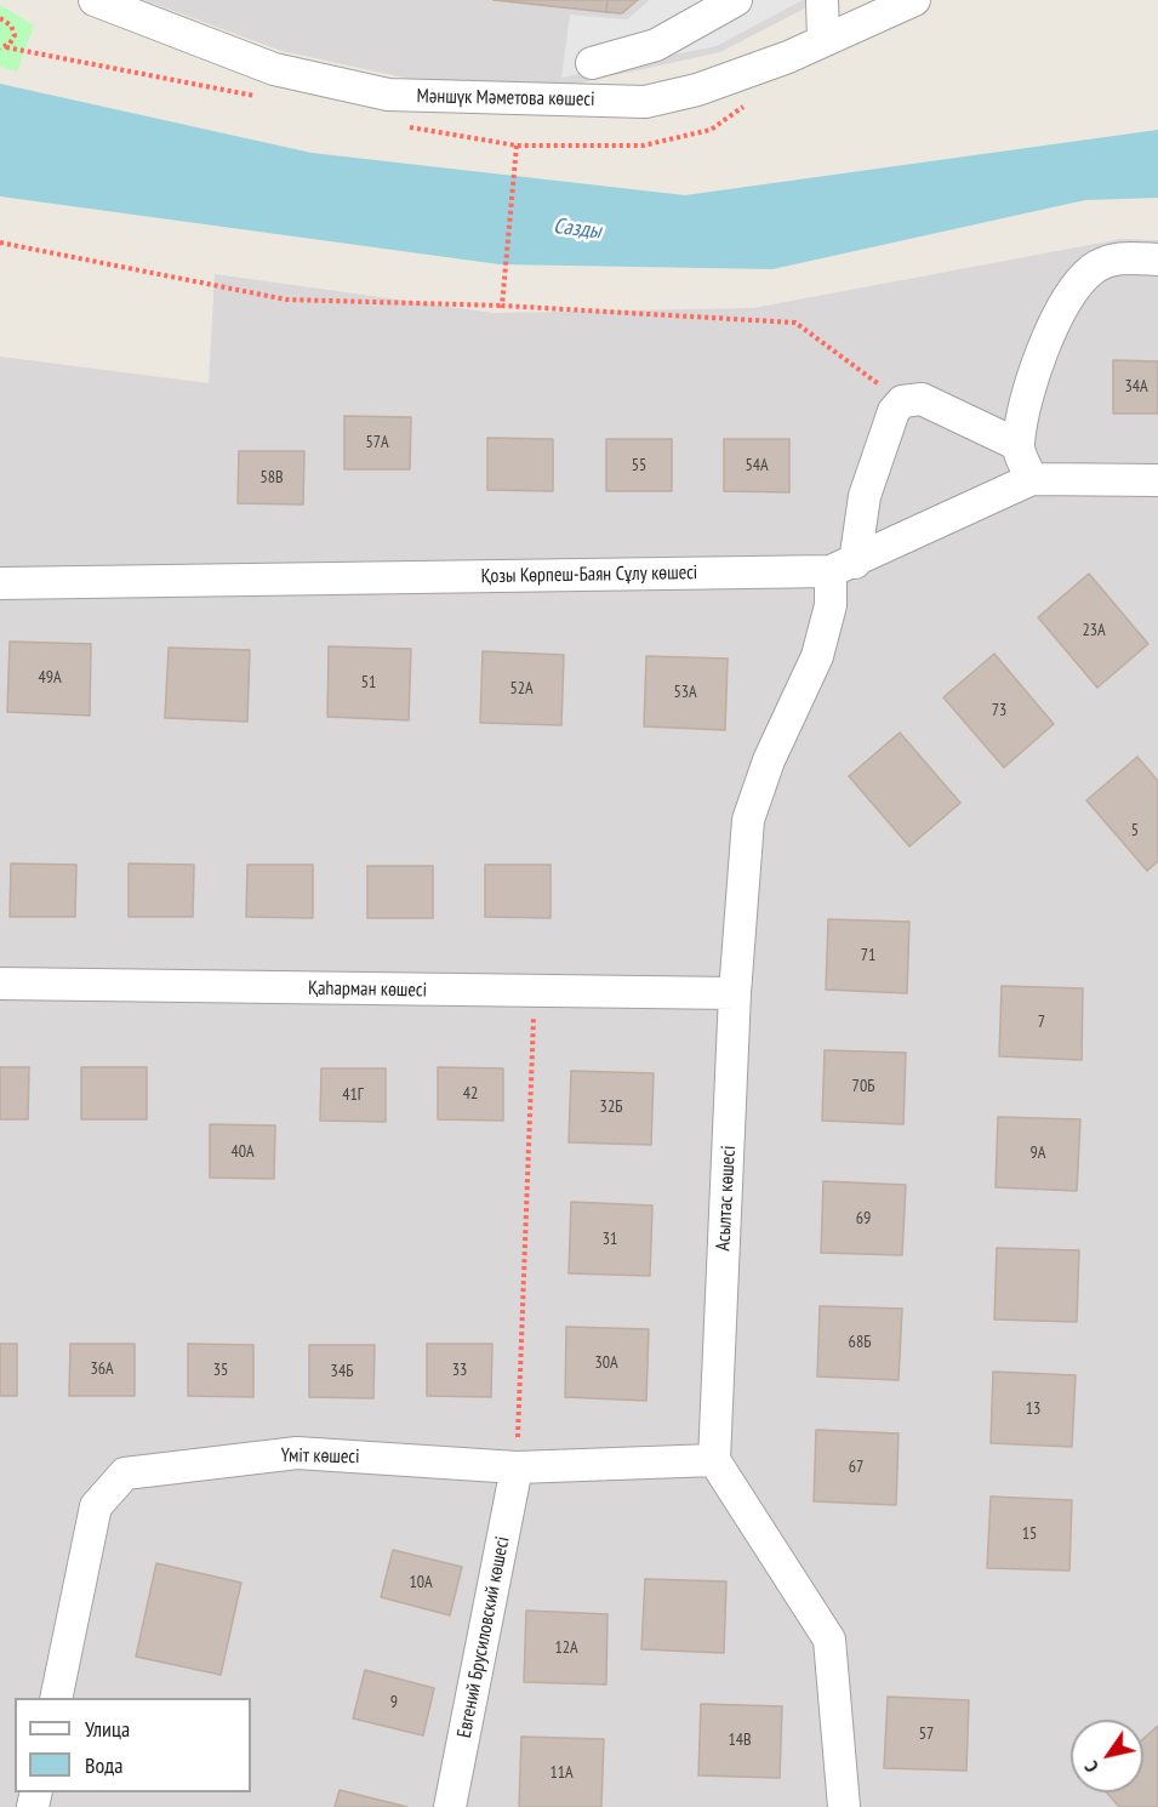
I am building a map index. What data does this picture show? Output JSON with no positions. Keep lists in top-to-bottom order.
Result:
{
  "streets": {
    "street": [
      "Мәншүк Мәметова көшесі",
      "Қозы Көрпеш-Баян Сұлу көшесі",
      "Қаһарман көшесі",
      "Асылтас көшесі",
      "Үміт көшесі",
      "Евгений Брусиловский көшесі"
    ]
  },
  "crossings": [
    ["Қозы Көрпеш-Баян Сұлу көшесі", "Асылтас көшесі"],
    ["Қаһарман көшесі", "Асылтас көшесі"],
    ["Асылтас көшесі", "Үміт көшесі"],
    ["Үміт көшесі", "Евгений Брусиловский көшесі"]
  ],
  "water": ["Сазды"],
  "house_numbers": [
    "34А",
    "57А",
    "55",
    "54А",
    "58В",
    "23А",
    "49А",
    "51",
    "52А",
    "53А",
    "73",
    "5",
    "71",
    "7",
    "70Б",
    "42",
    "41Г",
    "32Б",
    "40А",
    "9А",
    "69",
    "31",
    "68Б",
    "30А",
    "36А",
    "35",
    "33",
    "34Б",
    "13",
    "67",
    "15",
    "10А",
    "12А",
    "9",
    "57",
    "14В",
    "11А"
  ],
  "legend": ["Улица", "Вода"],
  "north": "bottom left"
}
